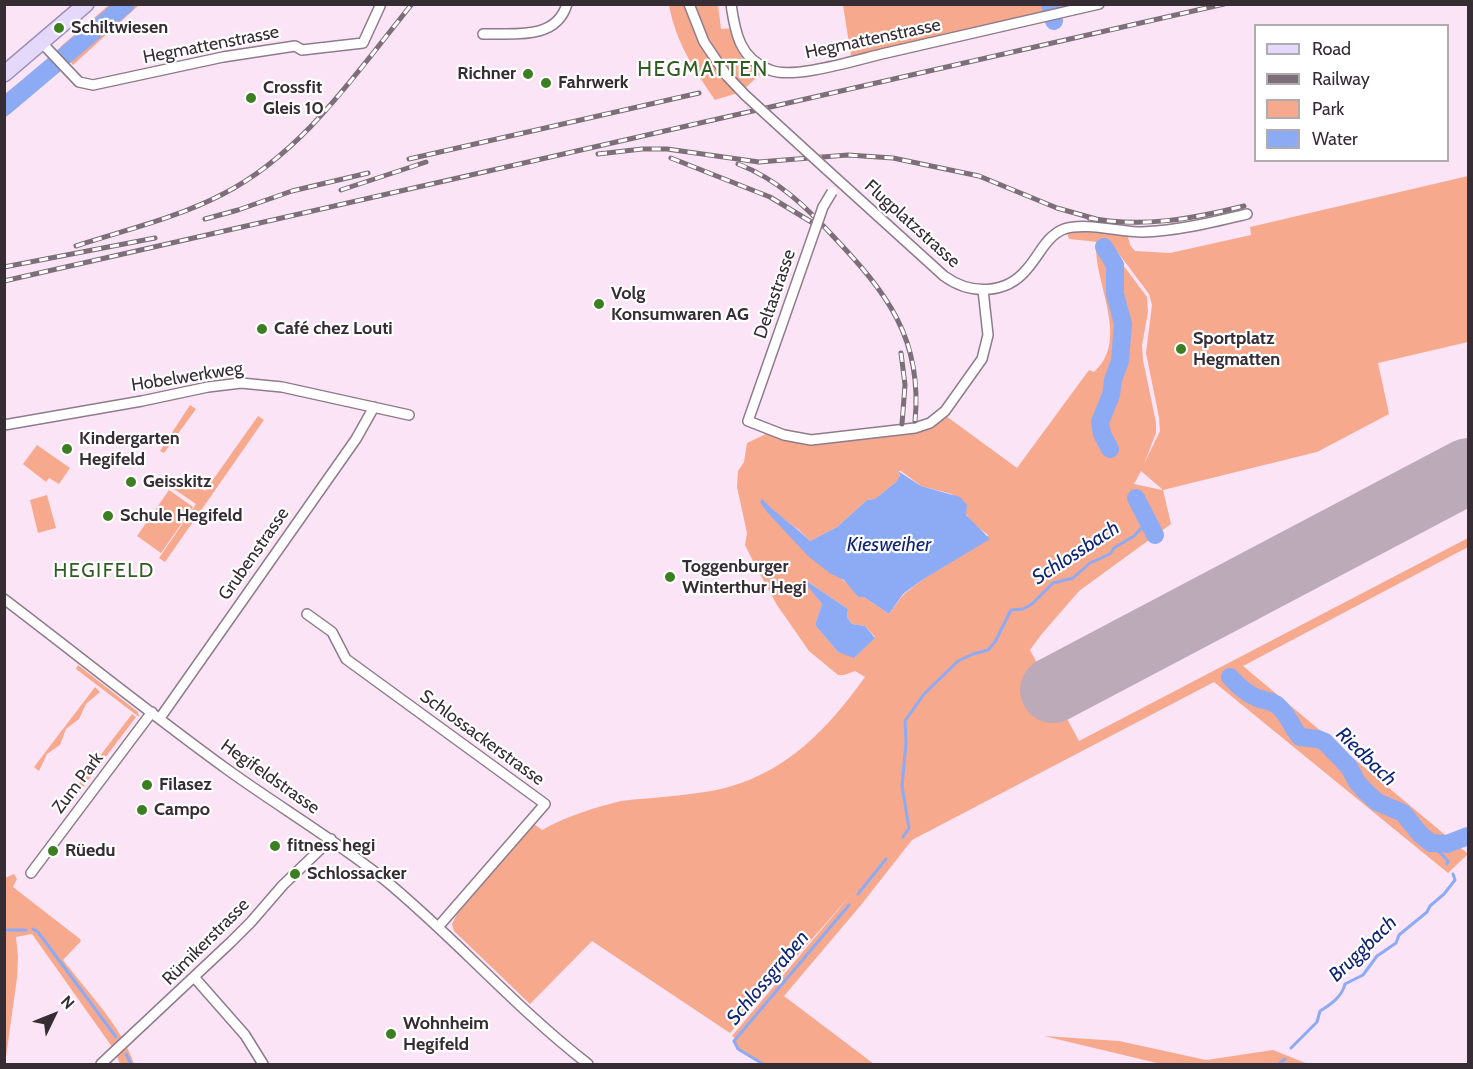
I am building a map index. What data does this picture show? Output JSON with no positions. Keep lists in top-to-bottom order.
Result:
{
  "streets": {
    "street": [
      "Hegmattenstrasse",
      "Flugplatzstrasse",
      "Deltastrasse",
      "Hobelwerkweg",
      "Grubenstrasse",
      "Schlossackerstrasse",
      "Hegifeldstrasse",
      "Zum Park",
      "Rümikerstrasse"
    ]
  },
  "crossings": [
    ["Flugplatzstrasse", "Deltastrasse"],
    ["Hobelwerkweg", "Grubenstrasse"],
    ["Grubenstrasse", "Hegifeldstrasse"],
    ["Grubenstrasse", "Zum Park"],
    ["Schlossackerstrasse", "Hegifeldstrasse"],
    ["Hegifeldstrasse", "Zum Park"],
    ["Hegifeldstrasse", "Rümikerstrasse"]
  ],
  "districts": ["HEGMATTEN", "HEGIFELD"],
  "water": [
    "Kiesweiher",
    "Schlossbach",
    "Riedbach",
    "Bruggbach",
    "Schlossgraben"
  ],
  "places": [
    "Schiltwiesen",
    "Richner",
    "Fahrwerk",
    "Crossfit Gleis 10",
    "Volg Konsumwaren AG",
    "Café chez Louti",
    "Sportplatz Hegmatten",
    "Kindergarten Hegifeld",
    "Geisskitz",
    "Schule Hegifeld",
    "Toggenburger Winterthur Hegi",
    "Filasez",
    "Campo",
    "fitness hegi",
    "Rüedu",
    "Schlossacker",
    "Wohnheim Hegifeld"
  ],
  "legend": [
    "Road",
    "Railway",
    "Park",
    "Water"
  ],
  "north": "top right"
}
